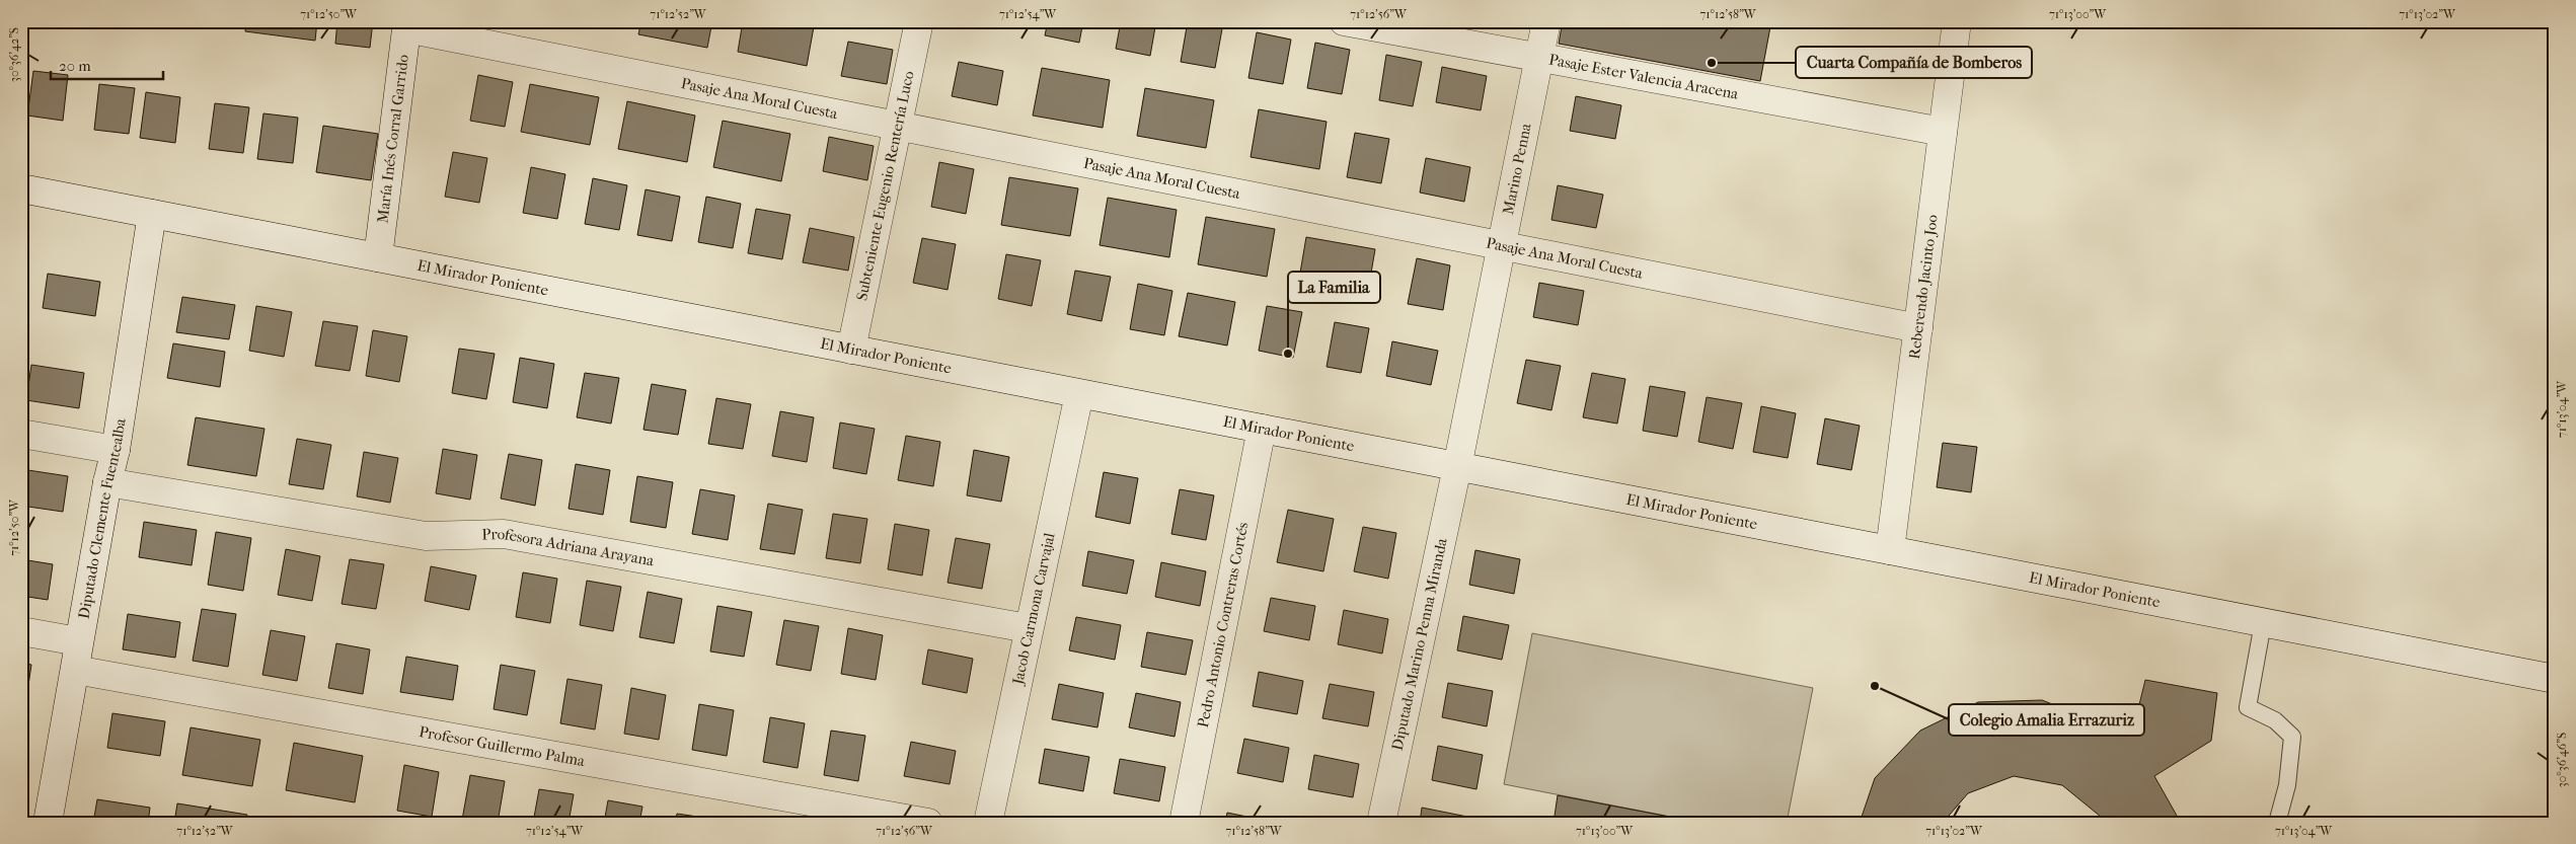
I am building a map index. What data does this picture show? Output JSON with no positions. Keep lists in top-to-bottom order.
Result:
{
  "streets": {
    "street": [
      "Pasaje Ester Valencia Aracena",
      "Pasaje Ana Moral Cuesta",
      "María Inés Corral Garrido",
      "Marino Penna",
      "Subteniente Eugenio Rentería Luco",
      "El Mirador Poniente",
      "Reberendo Jacinto Joo",
      "Diputado Clemente Fuentealba",
      "Profesora Adriana Arayana",
      "Jacob Carmona Carvajal",
      "Pedro Antonio Contreras Cortés",
      "Diputado Marino Penna Miranda",
      "Profesor Guillermo Palma"
    ]
  },
  "crossings": [
    ["Pasaje Ester Valencia Aracena", "Marino Penna"],
    ["Pasaje Ester Valencia Aracena", "Reberendo Jacinto Joo"],
    ["Pasaje Ana Moral Cuesta", "María Inés Corral Garrido"],
    ["Pasaje Ana Moral Cuesta", "Marino Penna"],
    ["Pasaje Ana Moral Cuesta", "Subteniente Eugenio Rentería Luco"],
    ["Pasaje Ana Moral Cuesta", "Reberendo Jacinto Joo"],
    ["María Inés Corral Garrido", "El Mirador Poniente"],
    ["Marino Penna", "El Mirador Poniente"],
    ["Marino Penna", "Diputado Marino Penna Miranda"],
    ["Subteniente Eugenio Rentería Luco", "El Mirador Poniente"],
    ["El Mirador Poniente", "Reberendo Jacinto Joo"],
    ["El Mirador Poniente", "Diputado Clemente Fuentealba"],
    ["El Mirador Poniente", "Jacob Carmona Carvajal"],
    ["El Mirador Poniente", "Pedro Antonio Contreras Cortés"],
    ["El Mirador Poniente", "Diputado Marino Penna Miranda"],
    ["Diputado Clemente Fuentealba", "Profesora Adriana Arayana"],
    ["Diputado Clemente Fuentealba", "Profesor Guillermo Palma"],
    ["Profesora Adriana Arayana", "Jacob Carmona Carvajal"]
  ],
  "places": ["Cuarta Compañía de Bomberos", "La Familia", "Colegio Amalia Errazuriz"],
  "scale_bar": "20 m",
  "coordinates": [
    "71°12'50\"W",
    "71°12'52\"W",
    "71°12'54\"W",
    "71°12'56\"W",
    "71°12'58\"W",
    "71°13'00\"W",
    "71°13'02\"W",
    "30°36'42\"S",
    "71°13'04\"W",
    "30°36'46\"S"
  ]
}
